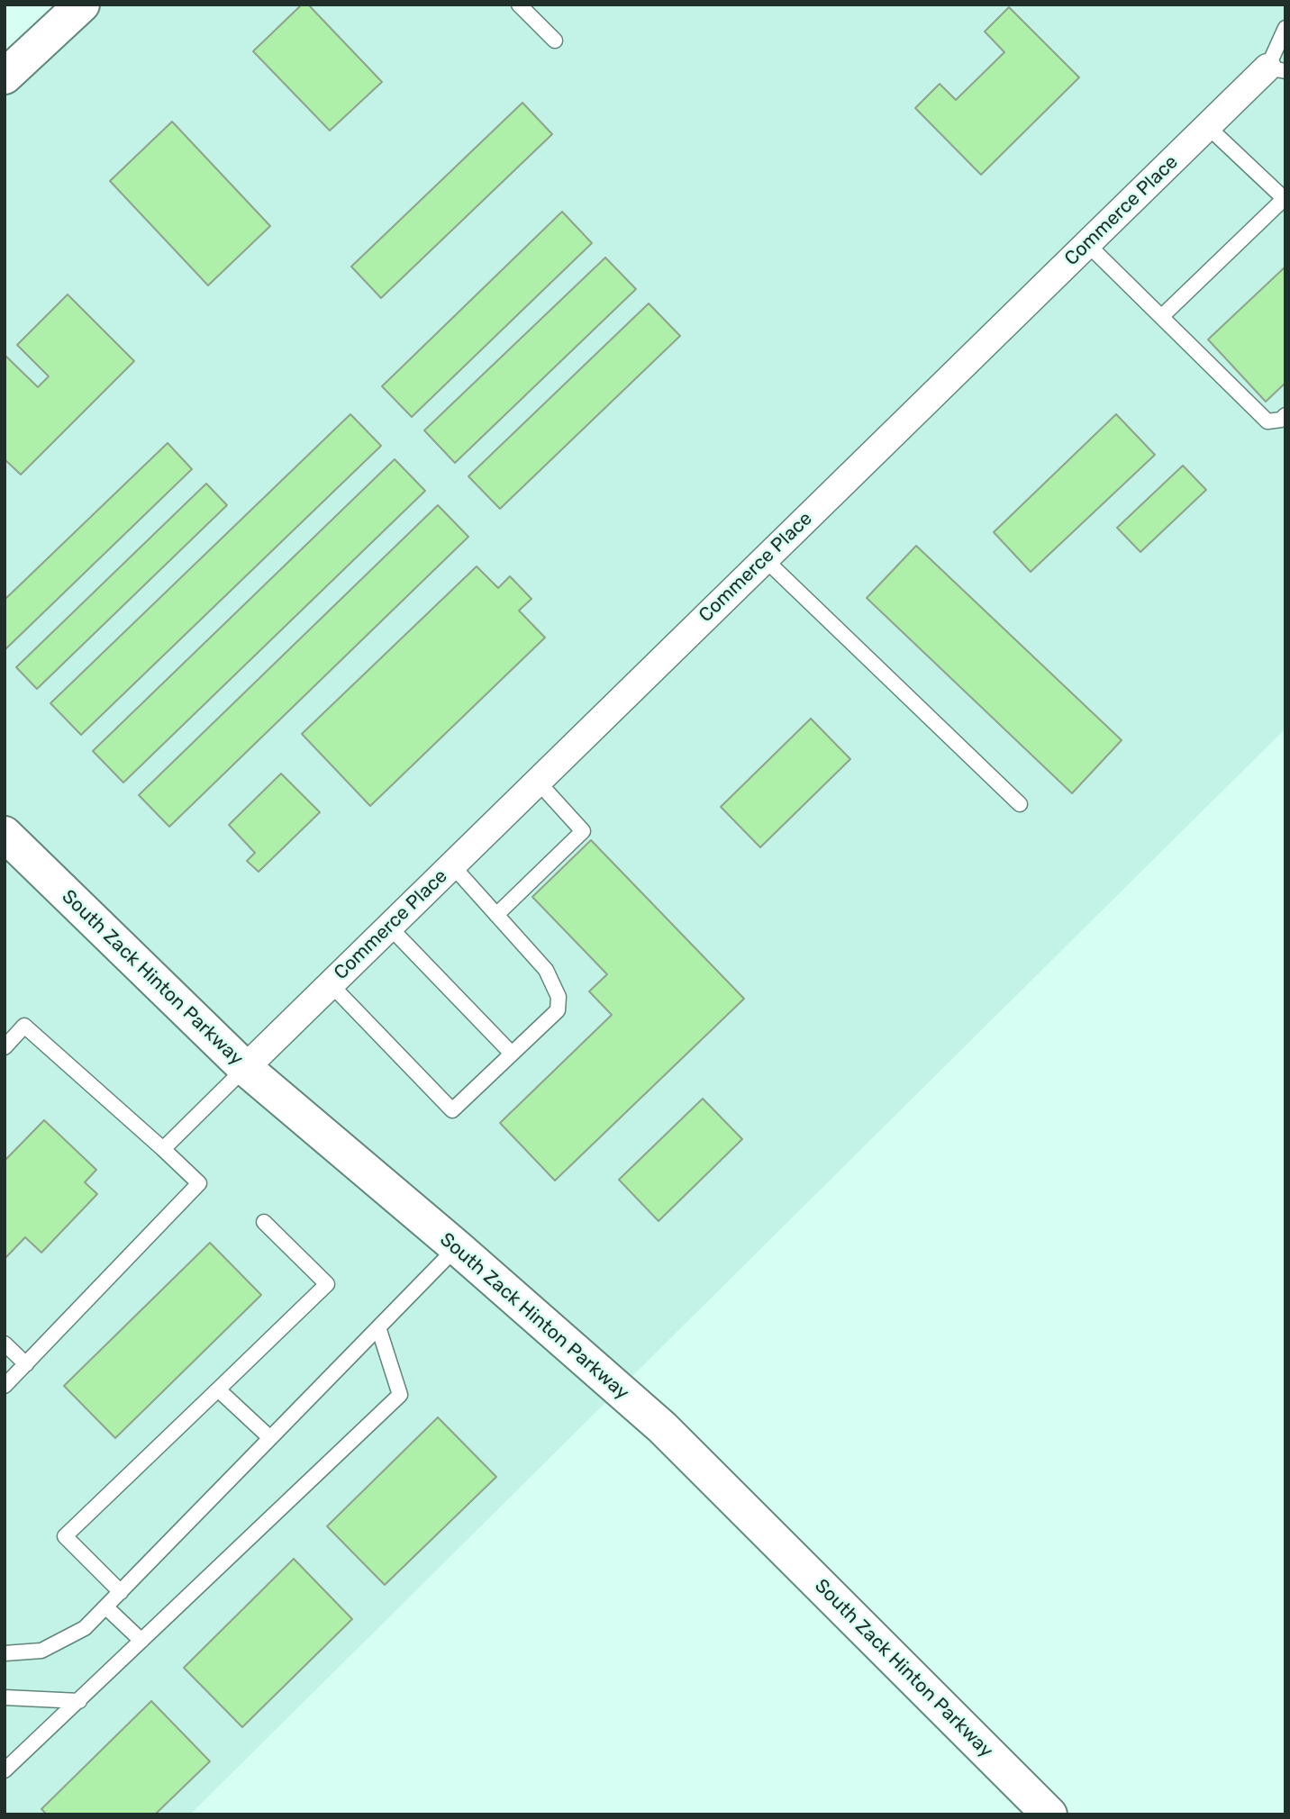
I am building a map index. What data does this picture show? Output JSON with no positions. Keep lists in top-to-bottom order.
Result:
{
  "streets": {
    "main road": ["South Zack Hinton Parkway"],
    "street": ["Commerce Place"]
  },
  "crossings": [
    ["Commerce Place", "South Zack Hinton Parkway"]
  ]
}
